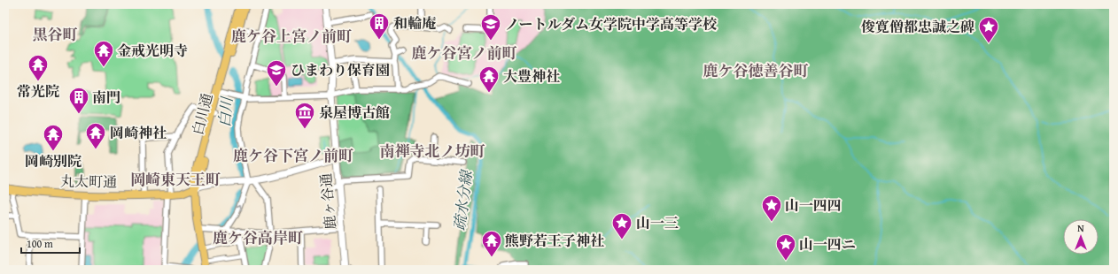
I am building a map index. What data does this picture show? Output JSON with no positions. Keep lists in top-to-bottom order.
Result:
{
  "streets": {
    "main road": ["白川通", "丸太町通"],
    "street": ["鹿ヶ谷通"]
  },
  "crossings": [
    ["白川通", "丸太町通"],
    ["丸太町通", "鹿ヶ谷通"]
  ],
  "districts": [
    "黒谷町",
    "鹿ケ谷上宮ノ前町",
    "鹿ケ谷宮ノ前町",
    "鹿ケ谷徳善谷町",
    "南禅寺北ノ坊町",
    "鹿ケ谷下宮ノ前町",
    "岡崎東天王町",
    "鹿ケ谷高岸町"
  ],
  "water": ["白川", "疏水分線"],
  "places": {
    "building": ["和輪庵", "南門"],
    "school or university": ["ノートルダム女学院中学高等学校", "ひまわり保育園"],
    "place": [
      "俊寛僧都忠誠之碑",
      "山一四四",
      "山一三",
      "山一四ニ"
    ],
    "temple": [
      "金戒光明寺",
      "常光院",
      "大豊神社",
      "岡崎神社",
      "岡崎別院",
      "熊野若王子神社"
    ],
    "museum": ["泉屋博古館"]
  },
  "scale_bar": "100 m",
  "north": "top"
}
